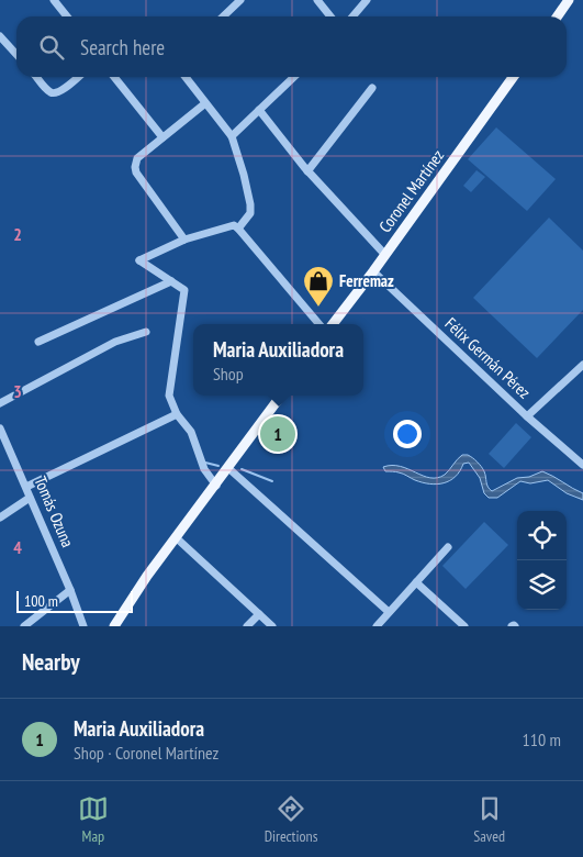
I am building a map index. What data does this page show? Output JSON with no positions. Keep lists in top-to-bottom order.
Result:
{
  "streets": {
    "main road": ["Coronel Martínez"],
    "street": ["Félix Germán Pérez", "Tomás Ozuna"]
  },
  "crossings": [
    ["Coronel Martínez", "Félix Germán Pérez"]
  ],
  "places": {
    "shop": ["Ferremaz"]
  },
  "scale_bar": "100 m",
  "page": {
    "search": "Search here",
    "popup": ["Maria Auxiliadora", "Shop"],
    "pins": "1",
    "scale": "100 m",
    "heading": "Nearby",
    "list": [
      {
        "mark": "1",
        "name": "Maria Auxiliadora",
        "note": "Shop · Coronel Martínez",
        "value": "110 m"
      }
    ],
    "nav": ["Map", "Directions", "Saved"]
  },
  "grid": {
    "rows": ["2", "3", "4"]
  }
}
